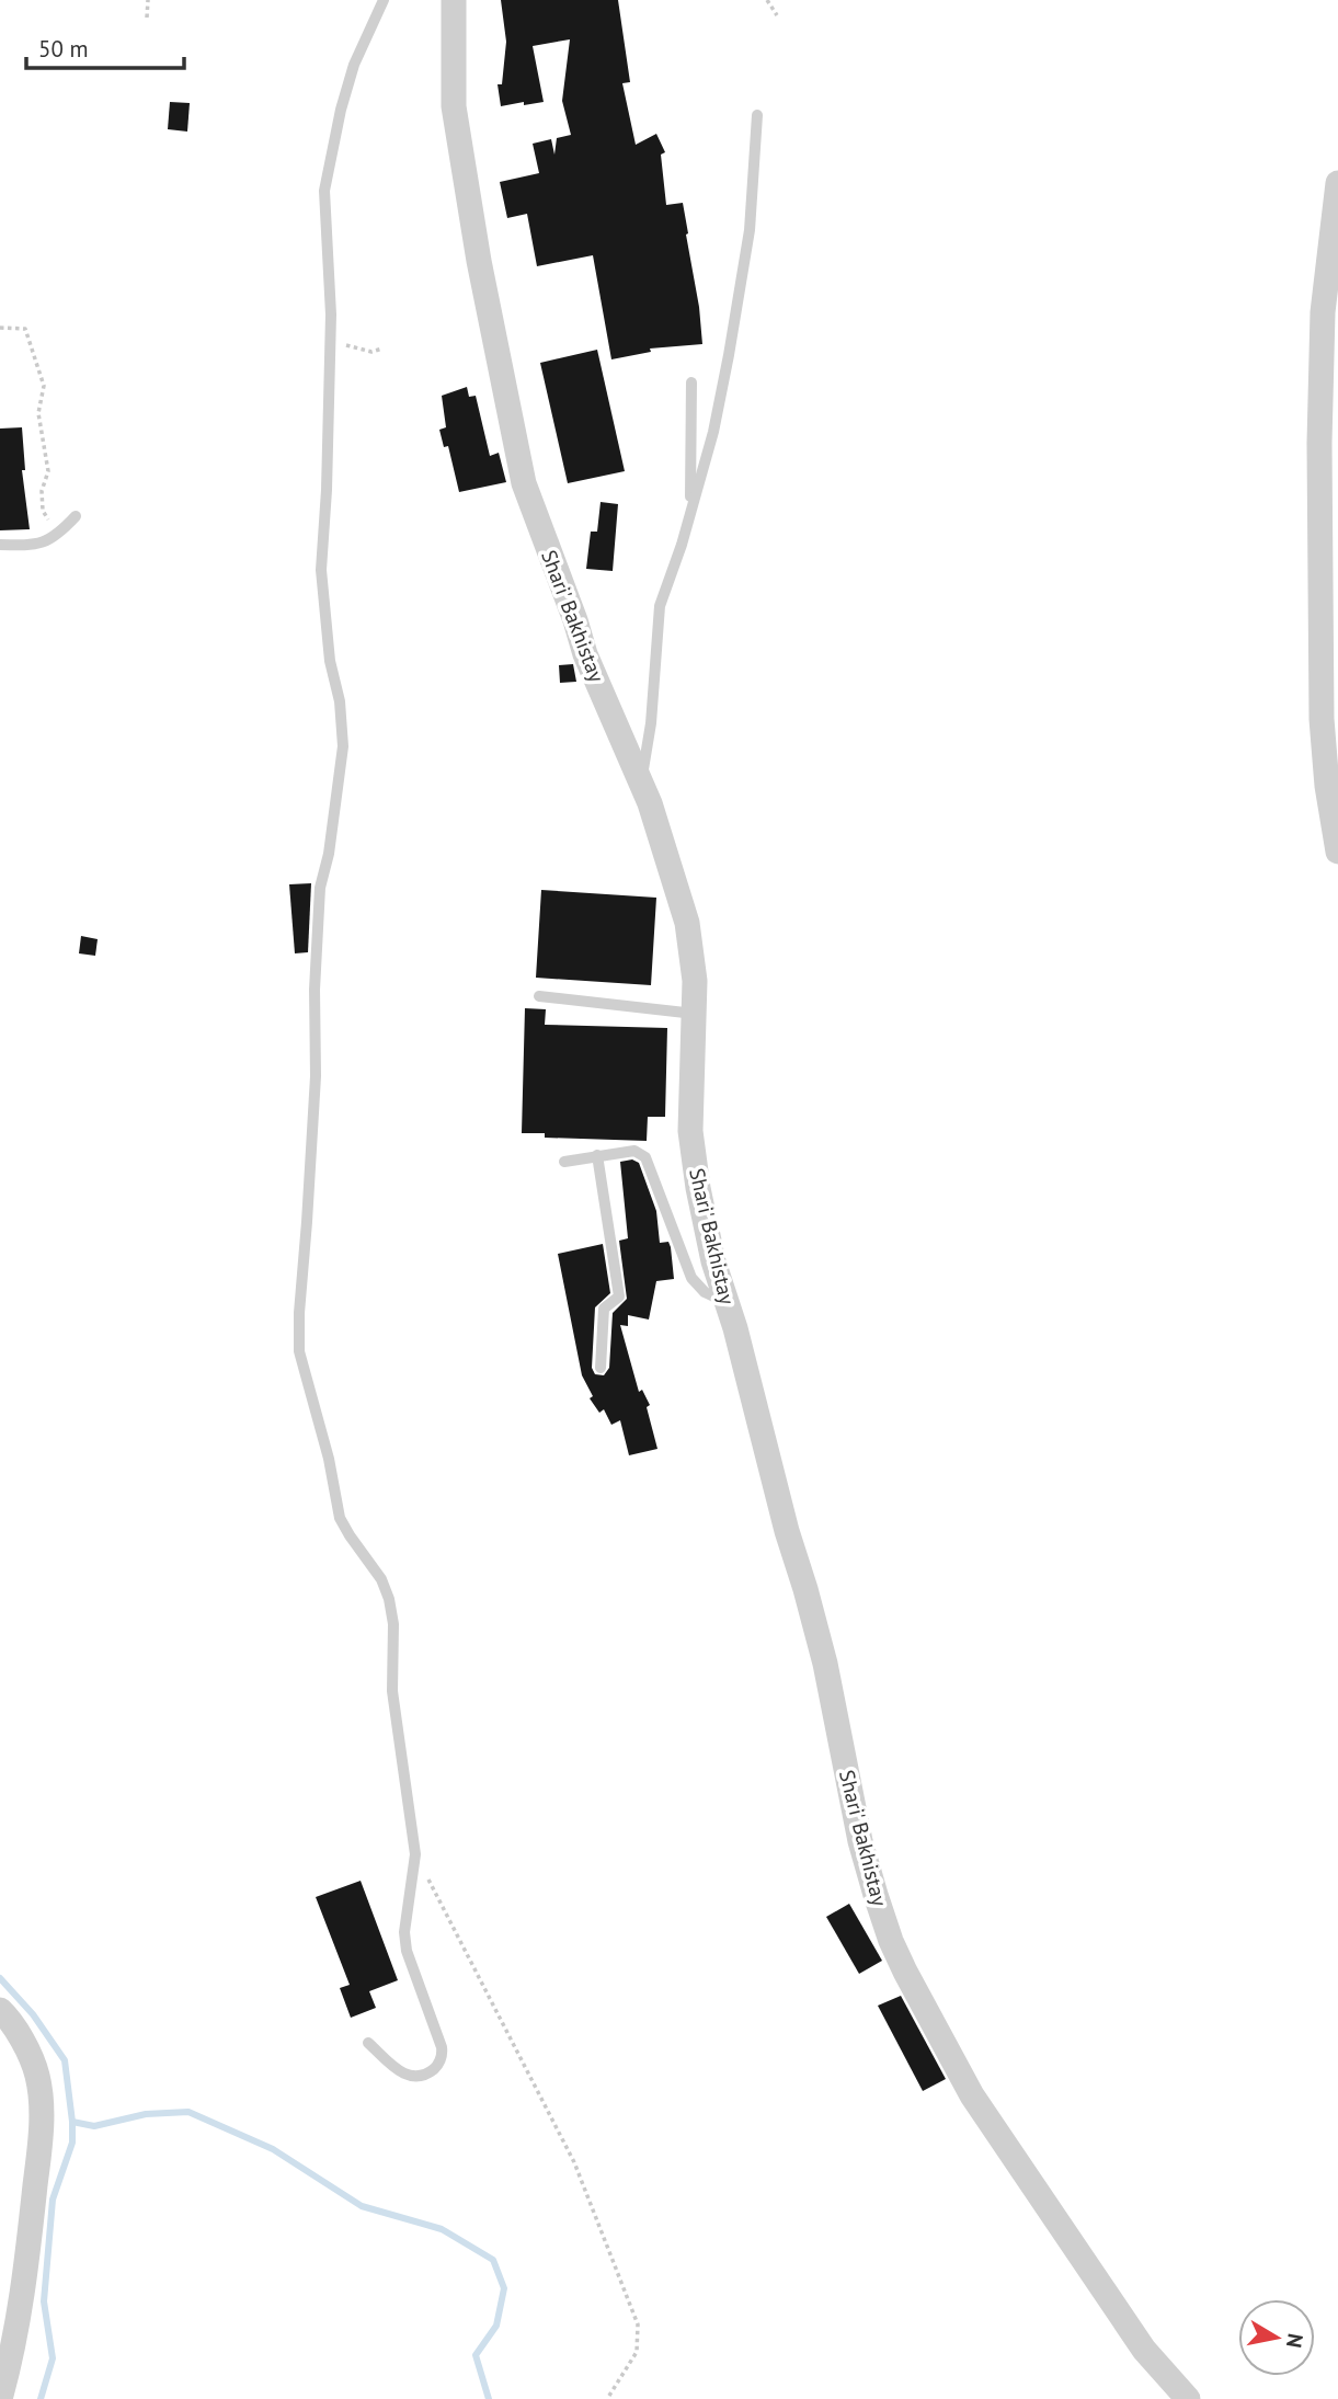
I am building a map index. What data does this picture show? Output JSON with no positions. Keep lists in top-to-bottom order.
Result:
{
  "streets": {
    "street": ["Shari' Bakhistay"]
  },
  "scale_bar": "50 m",
  "north": "right"
}
